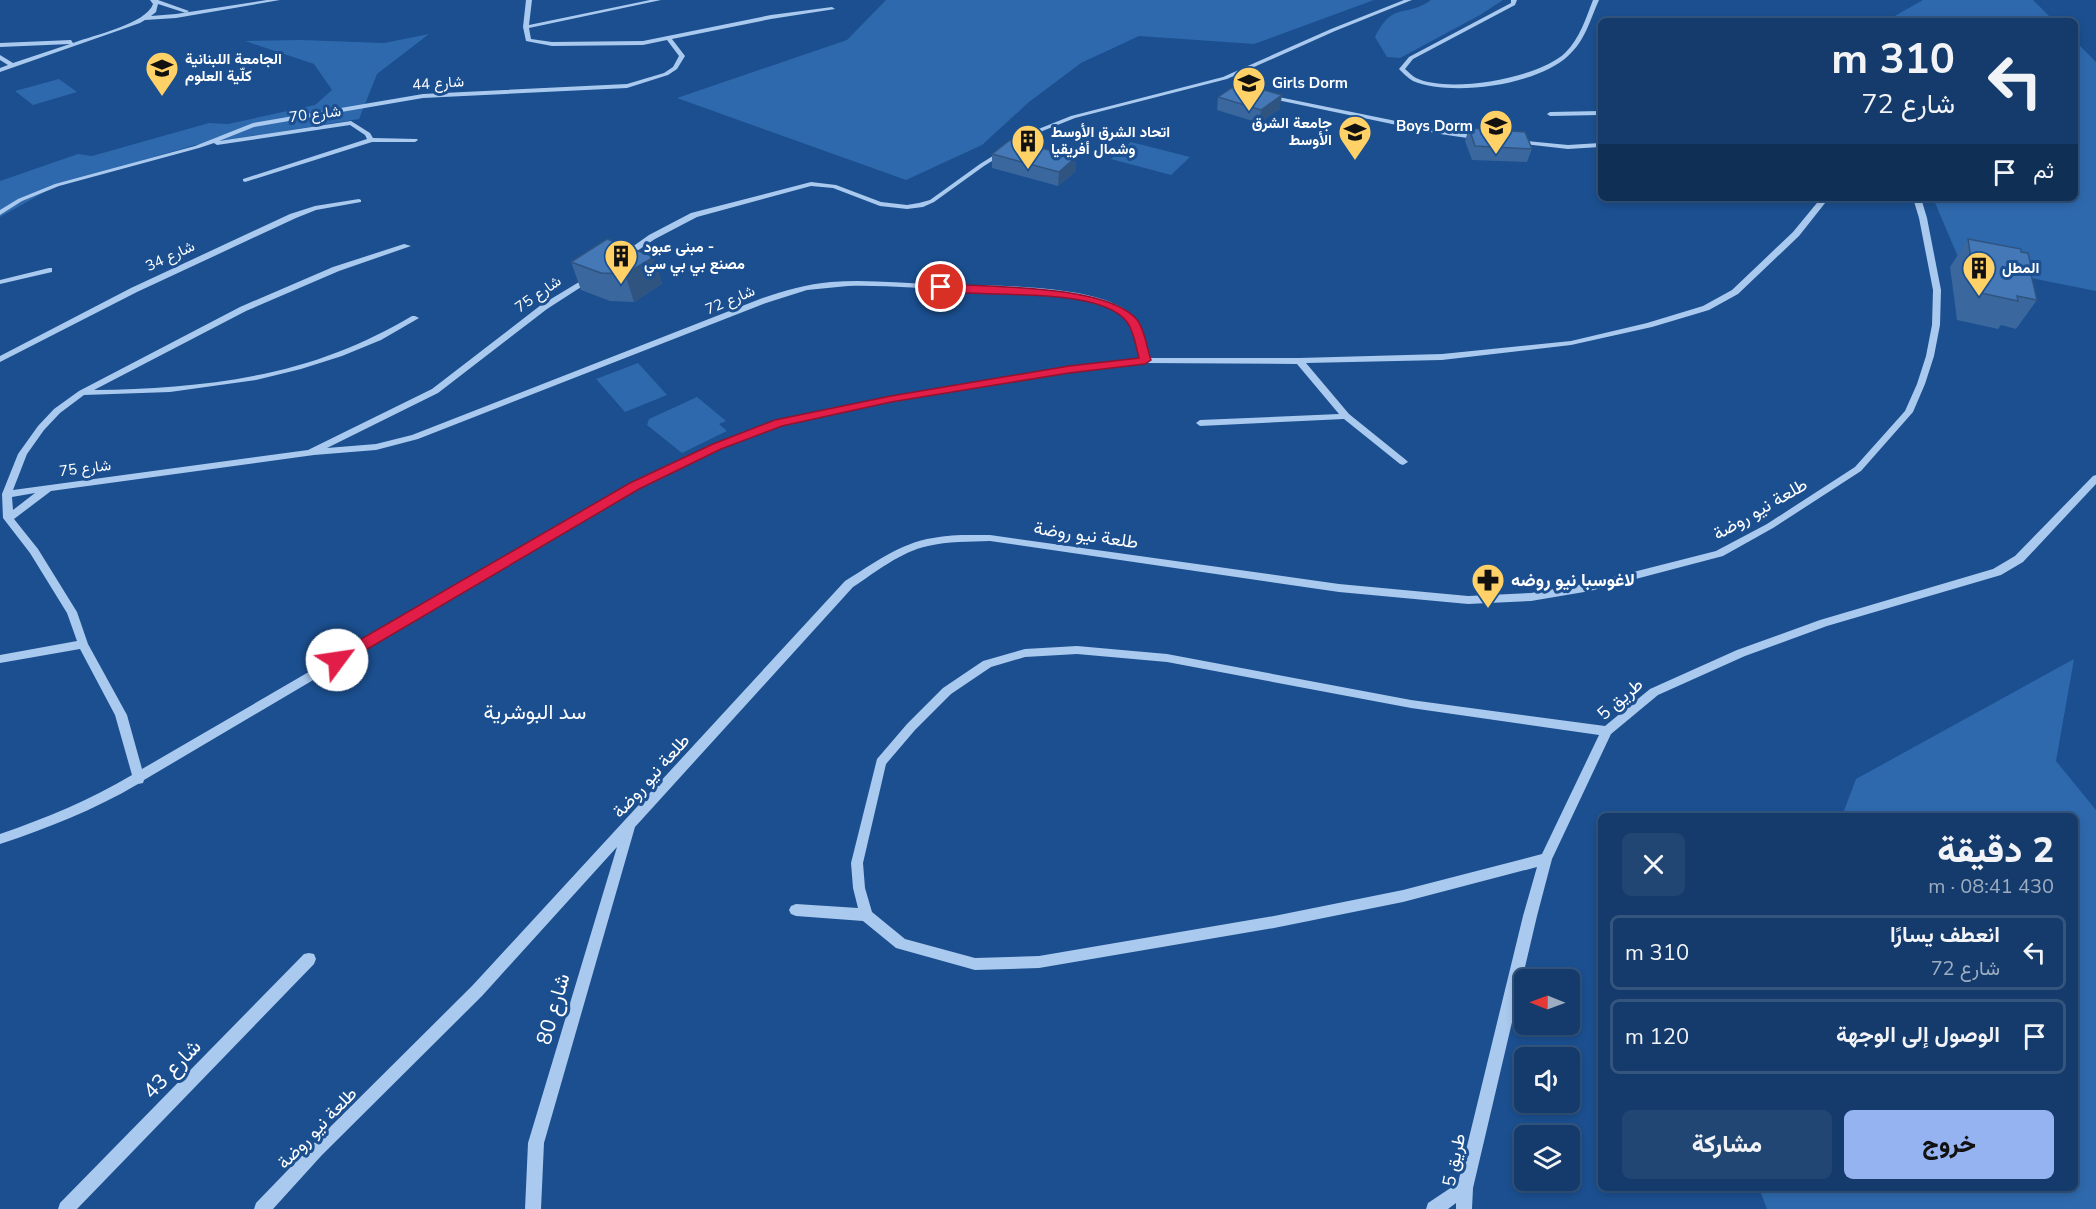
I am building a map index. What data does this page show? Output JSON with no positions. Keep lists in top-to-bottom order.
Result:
{
  "streets": {
    "street": [
      "شارع 44",
      "شارع 70",
      "شارع 34",
      "شارع 75",
      "شارع 72",
      "طلعة نيو روضة",
      "طريق 5",
      "شارع 80",
      "شارع 43"
    ]
  },
  "crossings": [
    ["شارع 44", "شارع 70"],
    ["شارع 75", "شارع 72"],
    ["طلعة نيو روضة", "شارع 80"]
  ],
  "districts": ["سد البوشرية"],
  "places": {
    "school or university": [
      "الجامعة اللبنانية كلّية العلوم",
      "Girls Dorm",
      "Boys Dorm",
      "جامعة الشرق الأوسط"
    ],
    "building": ["اتحاد الشرق الأوسط وشمال أفريقيا", "مبنى عبود - مصنع بي بي سي", "المطل"],
    "pharmacy": ["لاغوسبا نيو روضه"]
  },
  "north": "left",
  "page": {
    "turn": ["310 m", "شارع 72"],
    "then": "ثم",
    "heading": ["2 دقيقة", "430 m · 08:41"],
    "list": [
      {
        "name": "انعطف يسارًا",
        "note": "شارع 72",
        "value": "310 m"
      },
      {
        "name": "الوصول إلى الوجهة",
        "value": "120 m"
      }
    ],
    "buttons": ["خروج", "مشاركة"]
  }
}
